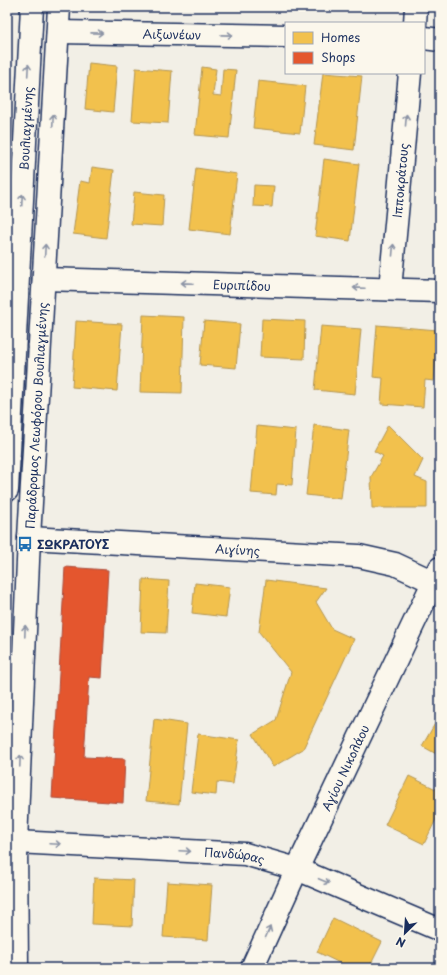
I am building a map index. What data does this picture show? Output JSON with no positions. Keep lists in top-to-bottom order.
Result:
{
  "streets": {
    "street": [
      "Αιξωνέων",
      "Βουλιαγμένης",
      "Ιπποκράτους",
      "Ευριπίδου",
      "Παράδρομος Λεωφόρου Βουλιαγμένης",
      "Αιγίνης",
      "Αγίου Νικολάου",
      "Πανδώρας"
    ]
  },
  "crossings": [
    ["Αιξωνέων", "Παράδρομος Λεωφόρου Βουλιαγμένης"],
    ["Ιπποκράτους", "Ευριπίδου"],
    ["Ευριπίδου", "Παράδρομος Λεωφόρου Βουλιαγμένης"],
    ["Παράδρομος Λεωφόρου Βουλιαγμένης", "Αιγίνης"],
    ["Παράδρομος Λεωφόρου Βουλιαγμένης", "Πανδώρας"],
    ["Αιγίνης", "Αγίου Νικολάου"],
    ["Αγίου Νικολάου", "Πανδώρας"]
  ],
  "one_way": [
    "Αιξωνέων",
    "Βουλιαγμένης",
    "Ιπποκράτους",
    "Ευριπίδου",
    "Παράδρομος Λεωφόρου Βουλιαγμένης",
    "Πανδώρας"
  ],
  "places": {
    "bus stop": ["ΣΩΚΡΑΤΟΥΣ"]
  },
  "legend": ["Homes", "Shops"],
  "north": "bottom left"
}
